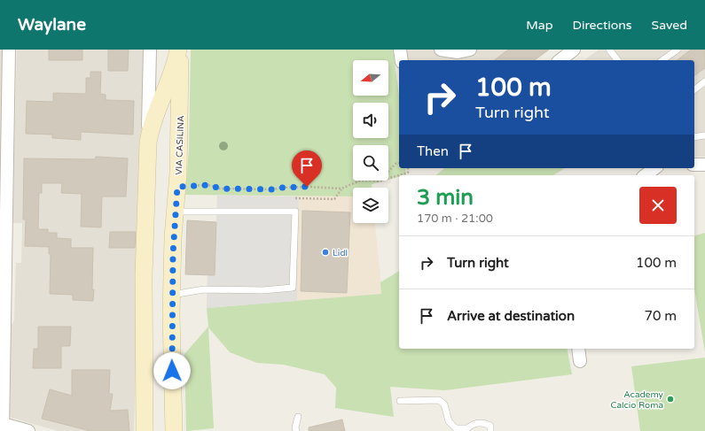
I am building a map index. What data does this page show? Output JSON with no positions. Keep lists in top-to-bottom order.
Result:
{
  "streets": {
    "main road": ["VIA CASILINA"]
  },
  "places": ["Lidl", "Academy Calcio Roma"],
  "north": "left",
  "page": {
    "header": "Waylane",
    "nav": ["Map", "Directions", "Saved"],
    "turn": ["100 m", "Turn right"],
    "then": "Then",
    "heading": ["3 min", "170 m · 21:00"],
    "list": [
      {
        "name": "Turn right",
        "value": "100 m"
      },
      {
        "name": "Arrive at destination",
        "value": "70 m"
      }
    ]
  }
}
